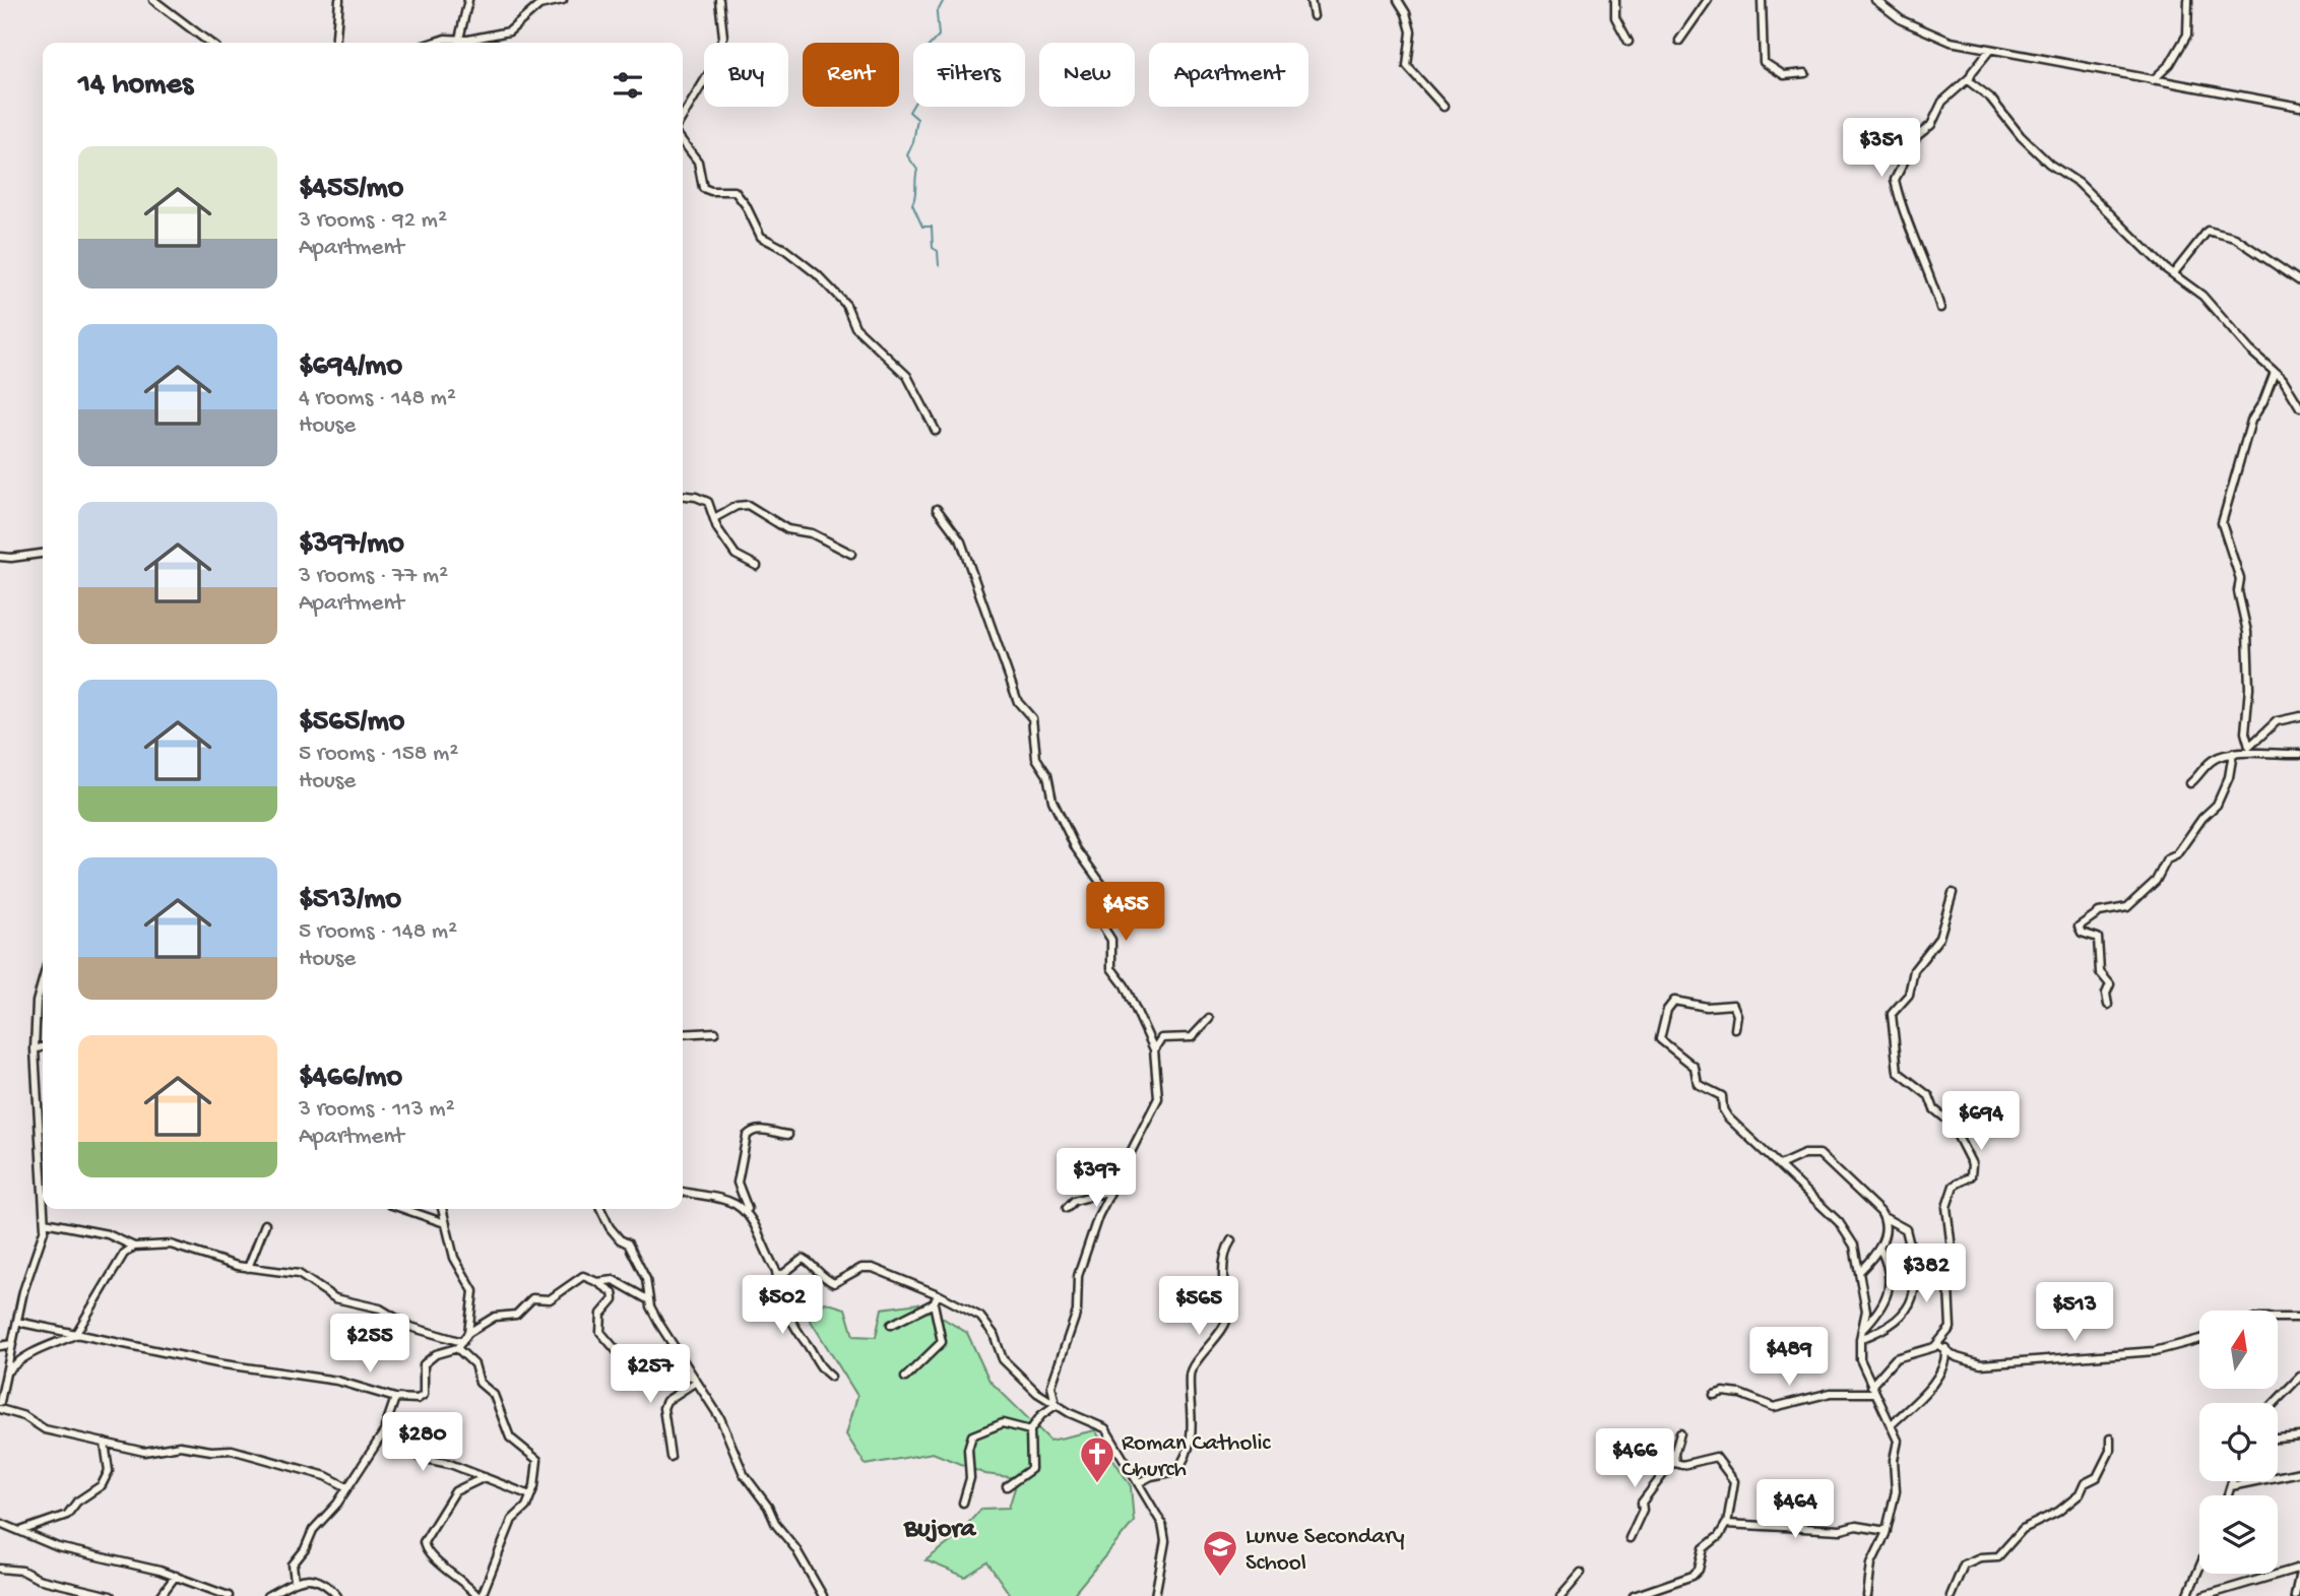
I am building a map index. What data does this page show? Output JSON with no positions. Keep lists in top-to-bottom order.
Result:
{
  "districts": ["Bujora"],
  "places": {
    "church": ["Roman Catholic Church"],
    "school or university": ["Lunve Secondary School"]
  },
  "north": "top",
  "page": {
    "chip": [
      "Buy",
      "Rent",
      "Filters",
      "New",
      "Apartment"
    ],
    "heading": "14 homes",
    "price": [
      "$351",
      "$455",
      "$694",
      "$397",
      "$382",
      "$502",
      "$565",
      "$513",
      "$255",
      "$489",
      "$257",
      "$280",
      "$466",
      "$464"
    ],
    "list": [
      {
        "name": "$455/mo",
        "note": "3 rooms · 92 m² · Apartment"
      },
      {
        "name": "$694/mo",
        "note": "4 rooms · 148 m² · House"
      },
      {
        "name": "$397/mo",
        "note": "3 rooms · 77 m² · Apartment"
      },
      {
        "name": "$565/mo",
        "note": "5 rooms · 158 m² · House"
      },
      {
        "name": "$513/mo",
        "note": "5 rooms · 148 m² · House"
      },
      {
        "name": "$466/mo",
        "note": "3 rooms · 113 m² · Apartment"
      }
    ]
  }
}
